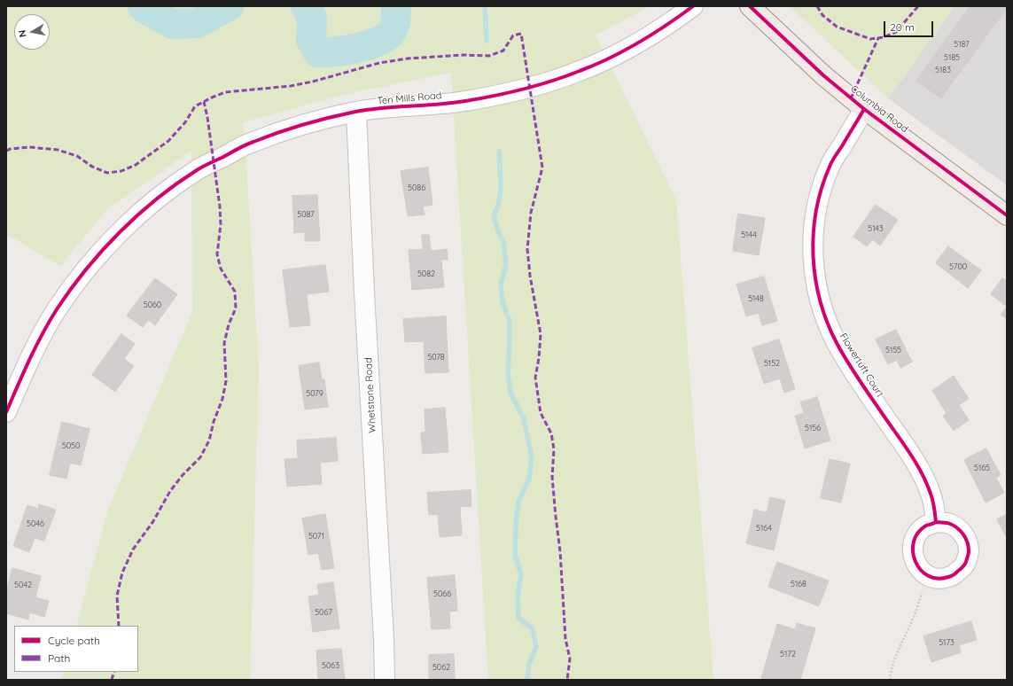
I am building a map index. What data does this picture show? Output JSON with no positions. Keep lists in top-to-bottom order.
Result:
{
  "streets": {
    "main road": ["Columbia Road"],
    "street": ["Ten Mills Road", "Flowertuft Court", "Whetstone Road"]
  },
  "crossings": [
    ["Ten Mills Road", "Whetstone Road"],
    ["Columbia Road", "Flowertuft Court"]
  ],
  "house_numbers": [
    "5187",
    "5185",
    "5183",
    "5086",
    "5087",
    "5143",
    "5144",
    "5700",
    "5082",
    "5148",
    "5060",
    "5155",
    "5078",
    "5152",
    "5079",
    "5156",
    "5050",
    "5165",
    "5046",
    "5164",
    "5071",
    "5168",
    "5042",
    "5066",
    "5067",
    "5173",
    "5172",
    "5063",
    "5062"
  ],
  "legend": ["Cycle path", "Path"],
  "scale_bar": "20 m",
  "north": "left"
}
